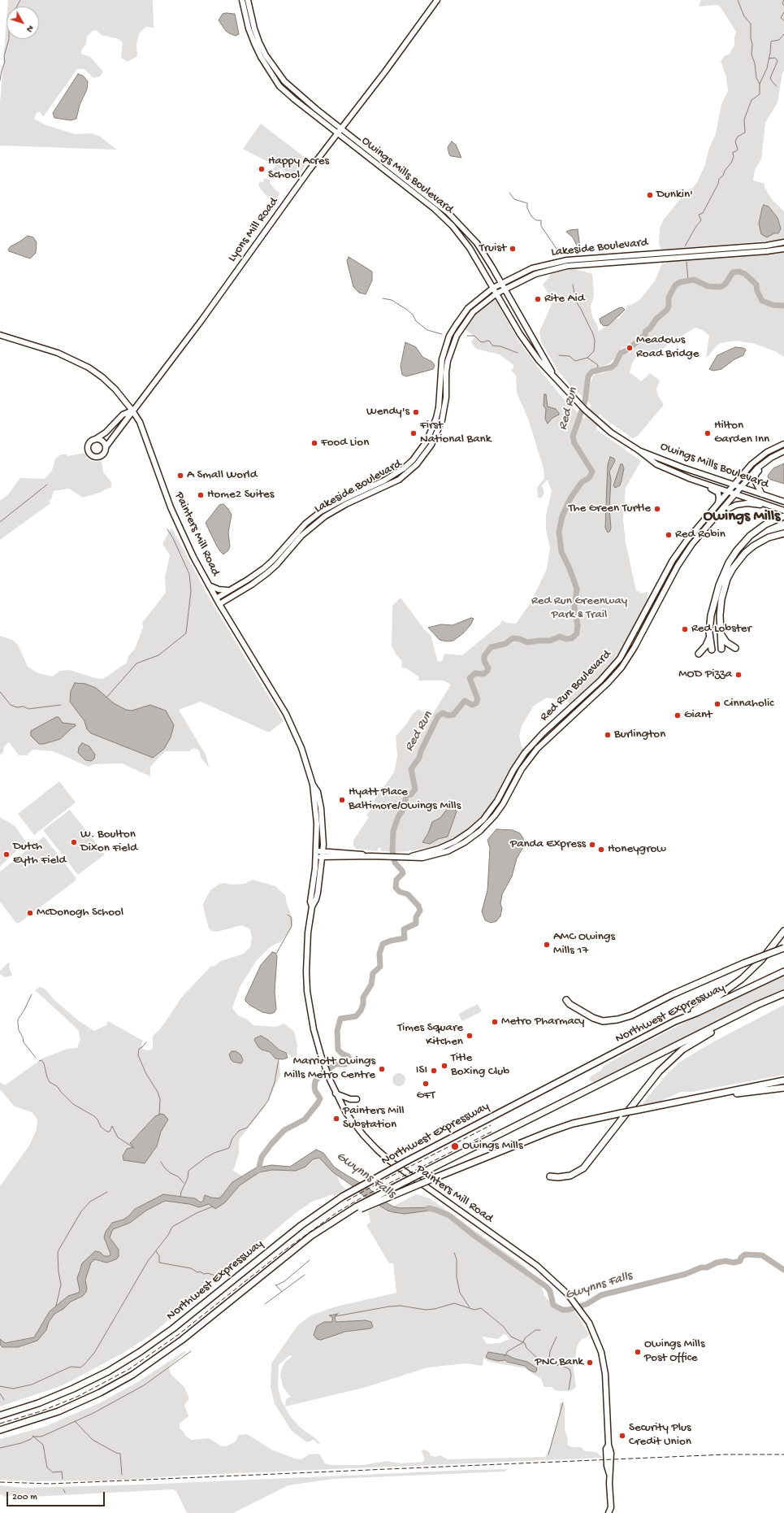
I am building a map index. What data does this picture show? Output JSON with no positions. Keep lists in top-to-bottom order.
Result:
{
  "streets": {
    "highway": ["Northwest Expressway"],
    "main road": [
      "Owings Mills Boulevard",
      "Lyons Mill Road",
      "Lakeside Boulevard",
      "Painters Mill Road",
      "Red Run Boulevard"
    ]
  },
  "crossings": [
    ["Owings Mills Boulevard", "Lyons Mill Road"],
    ["Owings Mills Boulevard", "Lakeside Boulevard"],
    ["Owings Mills Boulevard", "Red Run Boulevard"],
    ["Lyons Mill Road", "Painters Mill Road"],
    ["Lakeside Boulevard", "Painters Mill Road"],
    ["Painters Mill Road", "Red Run Boulevard"]
  ],
  "districts": ["Owings Mills"],
  "water": ["Red Run", "Gwynns Falls"],
  "parks": ["Red Run Greenway Park & Trail"],
  "places": [
    "Happy Acres School",
    "Dunkin'",
    "Truist",
    "Rite Aid",
    "Meadows Road Bridge",
    "Wendy's",
    "First National Bank",
    "Hilton Garden Inn",
    "Food Lion",
    "A Small World",
    "Home2 Suites",
    "The Green Turtle",
    "Red Robin",
    "Red Lobster",
    "MOD Pizza",
    "Cinnaholic",
    "Giant",
    "Burlington",
    "Hyatt Place Baltimore/Owings Mills",
    "W. Boulton Dixon Field",
    "Panda Express",
    "Honeygrow",
    "Dutch Eyth Field",
    "McDonogh School",
    "AMC Owings Mills 17",
    "Metro Pharmacy",
    "Times Square Kitchen",
    "Title Boxing Club",
    "Marriott Owings Mills Metro Centre",
    "ISI",
    "GFT",
    "Painters Mill Substation",
    "Owings Mills",
    "Owings Mills Post Office",
    "PNC Bank",
    "Security Plus Credit Union"
  ],
  "scale_bar": "200 m",
  "north": "bottom right"
}
